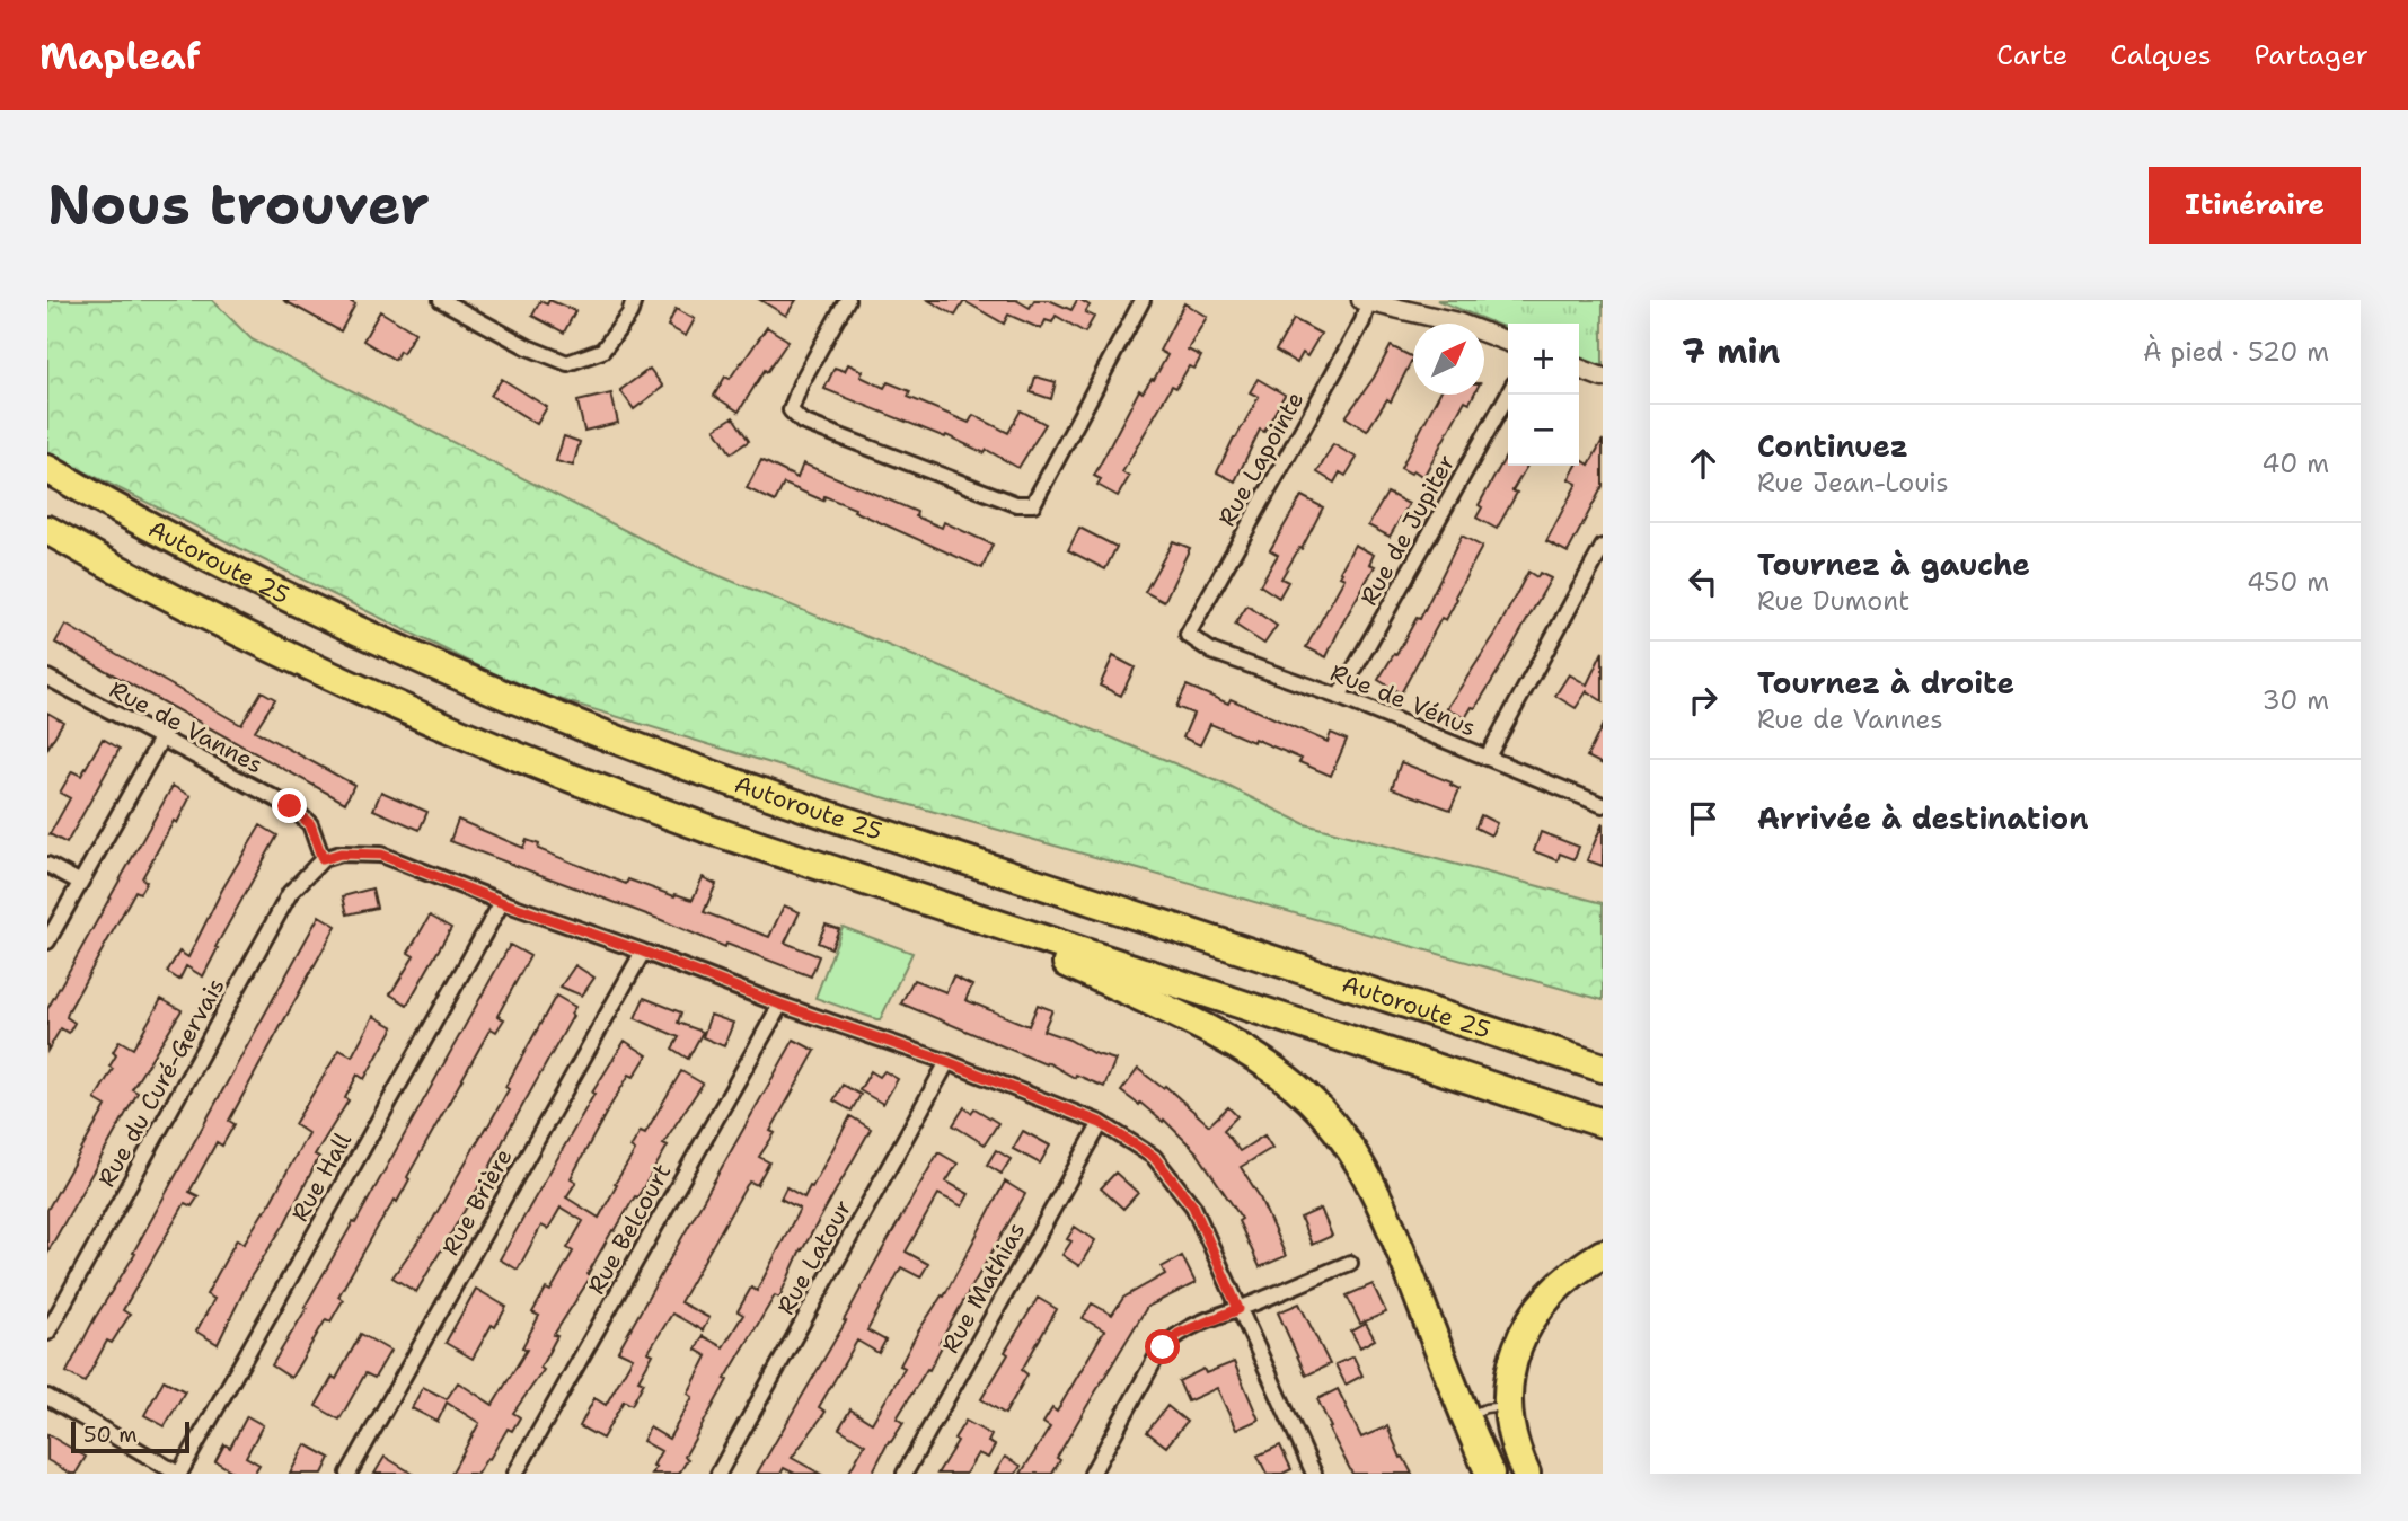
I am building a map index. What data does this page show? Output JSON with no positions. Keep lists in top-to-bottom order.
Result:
{
  "streets": {
    "highway": ["Autoroute 25"],
    "street": [
      "Rue Lapointe",
      "Rue de Jupiter",
      "Rue de Vénus",
      "Rue de Vannes",
      "Rue du Curé-Gervais",
      "Rue Hall",
      "Rue Brière",
      "Rue Belcourt",
      "Rue Latour",
      "Rue Mathias"
    ]
  },
  "crossings": [
    ["Rue Lapointe", "Rue de Vénus"],
    ["Rue de Jupiter", "Rue de Vénus"],
    ["Rue de Vannes", "Rue du Curé-Gervais"]
  ],
  "scale_bar": "50 m",
  "north": "top right",
  "page": {
    "header": "Mapleaf",
    "nav": ["Carte", "Calques", "Partager"],
    "buttons": "Itinéraire",
    "title": "Nous trouver",
    "heading": ["7 min", "À pied · 520 m"],
    "map_buttons": ["+", "−"],
    "list": [
      ["Continuez", "Rue Jean-Louis", "40 m"],
      ["Tournez à gauche", "Rue Dumont", "450 m"],
      ["Tournez à droite", "Rue de Vannes", "30 m"],
      "Arrivée à destination"
    ],
    "scale": "50 m"
  }
}
